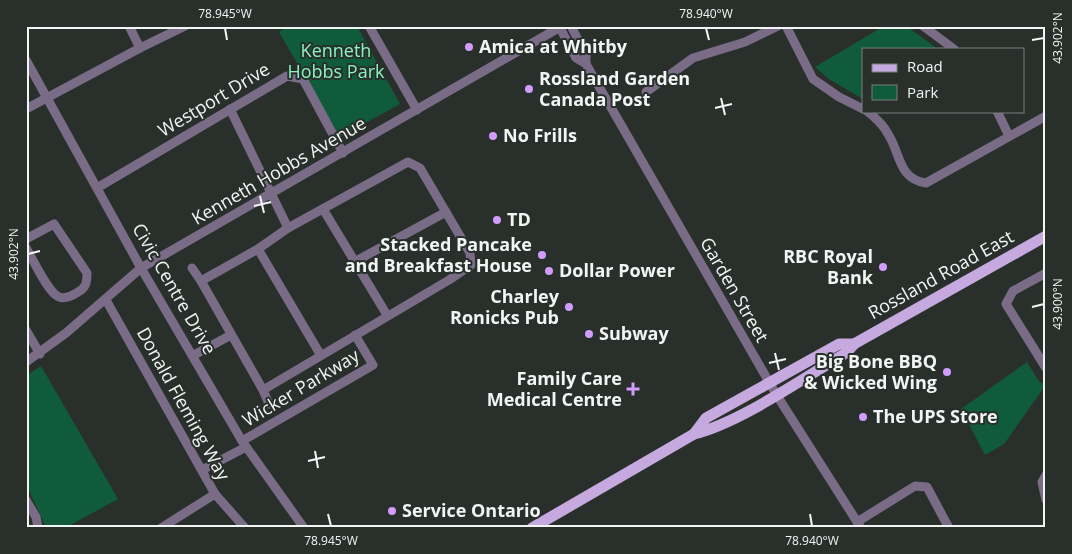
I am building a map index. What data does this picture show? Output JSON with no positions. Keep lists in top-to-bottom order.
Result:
{
  "streets": {
    "main road": ["Rossland Road East"],
    "street": [
      "Westport Drive",
      "Kenneth Hobbs Avenue",
      "Civic Centre Drive",
      "Garden Street",
      "Wicker Parkway",
      "Donald Fleming Way"
    ]
  },
  "crossings": [
    ["Westport Drive", "Kenneth Hobbs Avenue"],
    ["Westport Drive", "Civic Centre Drive"],
    ["Kenneth Hobbs Avenue", "Civic Centre Drive"],
    ["Kenneth Hobbs Avenue", "Garden Street"],
    ["Kenneth Hobbs Avenue", "Donald Fleming Way"],
    ["Rossland Road East", "Garden Street"],
    ["Civic Centre Drive", "Wicker Parkway"]
  ],
  "parks": ["Kenneth Hobbs Park"],
  "places": {
    "other": [
      "Amica at Whitby",
      "Rossland Garden Canada Post",
      "No Frills",
      "TD",
      "Stacked Pancake and Breakfast House",
      "RBC Royal Bank",
      "Dollar Power",
      "Charley Ronicks Pub",
      "Subway",
      "Big Bone BBQ & Wicked Wing",
      "The UPS Store",
      "Service Ontario"
    ],
    "health": ["Family Care Medical Centre"]
  },
  "legend": ["Road", "Park"],
  "coordinates": [
    "78.945°W",
    "78.940°W",
    "43.902°N",
    "43.900°N"
  ]
}
